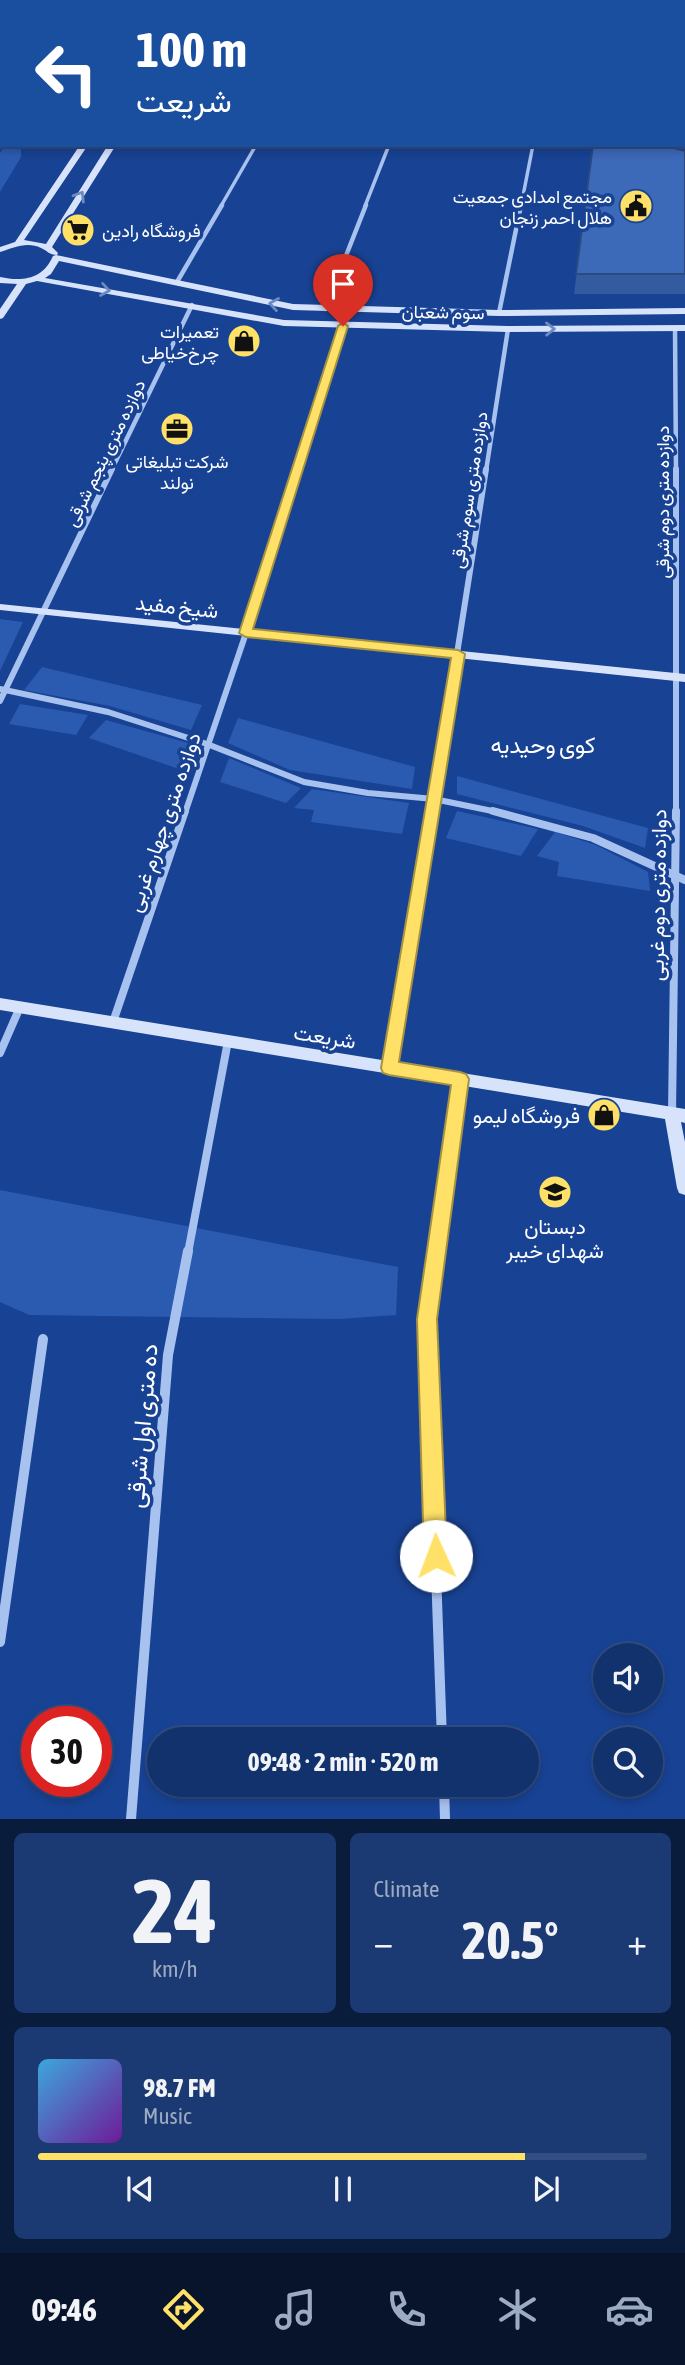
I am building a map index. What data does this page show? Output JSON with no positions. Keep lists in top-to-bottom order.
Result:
{
  "streets": {
    "main road": ["سوم شعبان", "شیخ مفید", "شریعت"],
    "street": [
      "دوازده متری پنجم شرقی",
      "دوازده متری سوم شرقی",
      "دوازده متری دوم شرقی",
      "دوازده متری چهارم غربی",
      "دوازده متری دوم غربی",
      "ده متری اول شرقی"
    ]
  },
  "crossings": [
    ["سوم شعبان", "دوازده متری پنجم شرقی"],
    ["سوم شعبان", "دوازده متری سوم شرقی"],
    ["سوم شعبان", "دوازده متری دوم شرقی"],
    ["سوم شعبان", "دوازده متری چهارم غربی"],
    ["دوازده متری پنجم شرقی", "شیخ مفید"],
    ["دوازده متری سوم شرقی", "شیخ مفید"],
    ["دوازده متری سوم شرقی", "شریعت"],
    ["دوازده متری دوم شرقی", "شیخ مفید"],
    ["دوازده متری دوم شرقی", "دوازده متری دوم غربی"],
    ["شیخ مفید", "دوازده متری چهارم غربی"],
    ["شیخ مفید", "دوازده متری دوم غربی"],
    ["دوازده متری چهارم غربی", "شریعت"],
    ["دوازده متری دوم غربی", "شریعت"],
    ["شریعت", "ده متری اول شرقی"]
  ],
  "districts": ["کوی وحیدیه"],
  "places": {
    "public building": ["مجتمع امدادی جمعیت هلال احمر زنجان"],
    "supermarket": ["فروشگاه رادین"],
    "shop": ["تعمیرات چرخ‌خیاطی", "فروشگاه لیمو"],
    "office": ["شرکت تبلیغاتی نولند"],
    "school or university": ["دبستان شهدای خیبر"]
  },
  "page": {
    "turn": ["100 m", "شریعت"],
    "limit": "30",
    "trip": "09:48 · 2 min · 520 m",
    "tile": [
      ["24", "km/h"],
      "Climate"
    ],
    "heat": ["−", "20.5°", "+"],
    "song": ["98.7 FM", "Music"],
    "tabs": "09:46"
  }
}
